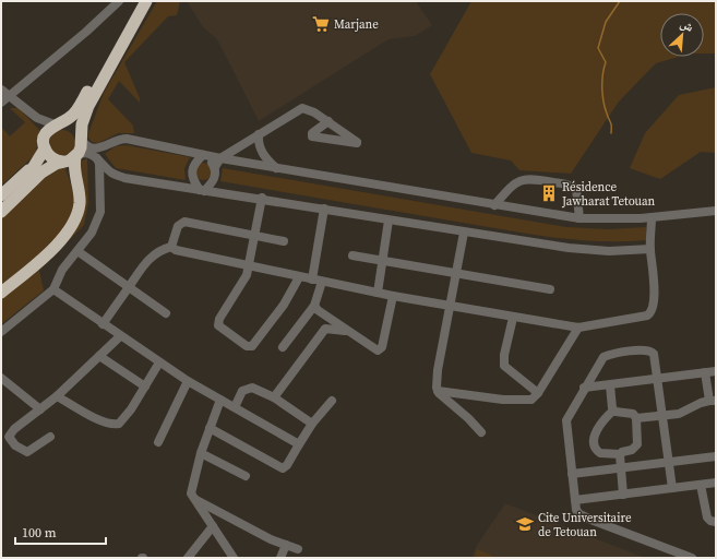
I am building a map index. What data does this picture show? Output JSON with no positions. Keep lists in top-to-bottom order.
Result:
{
  "places": {
    "supermarket": ["Marjane"],
    "building": ["Résidence Jawharat Tetouan"],
    "school or university": ["Cite Universitaire de Tetouan"]
  },
  "scale_bar": "100 m",
  "north": "top right"
}
